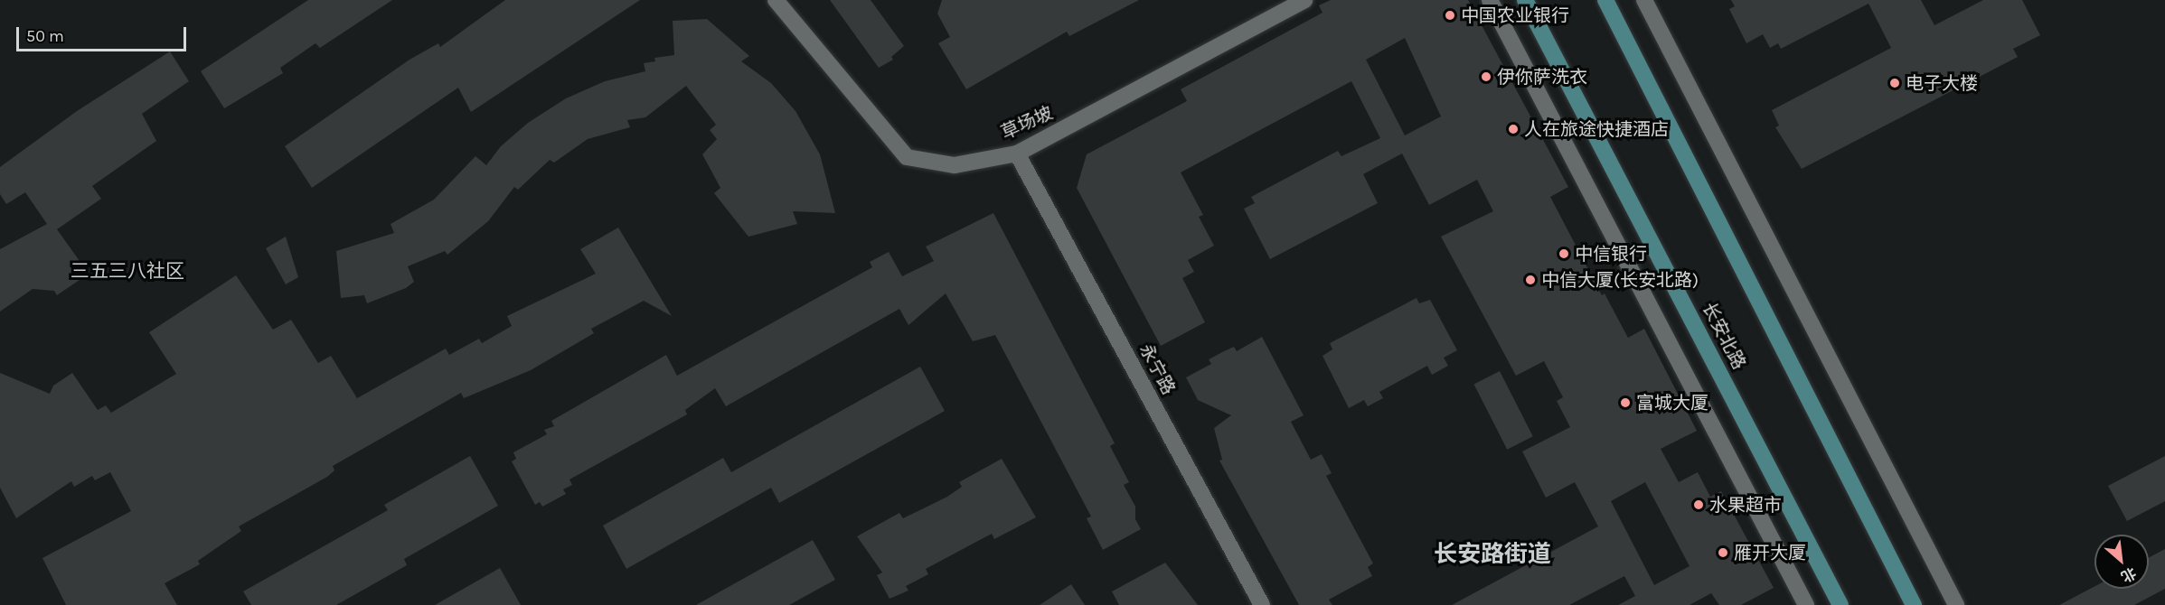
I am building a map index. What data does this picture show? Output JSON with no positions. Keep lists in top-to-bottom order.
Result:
{
  "streets": {
    "main road": ["长安北路"],
    "street": ["草场坡", "永宁路"]
  },
  "crossings": [
    ["草场坡", "永宁路"]
  ],
  "districts": ["三五三八社区", "长安路街道"],
  "places": [
    "中国农业银行",
    "伊你萨洗衣",
    "电子大楼",
    "人在旅途快捷酒店",
    "中信银行",
    "中信大厦(长安北路)",
    "富城大厦",
    "水果超市",
    "雁开大厦"
  ],
  "scale_bar": "50 m",
  "north": "bottom right"
}
